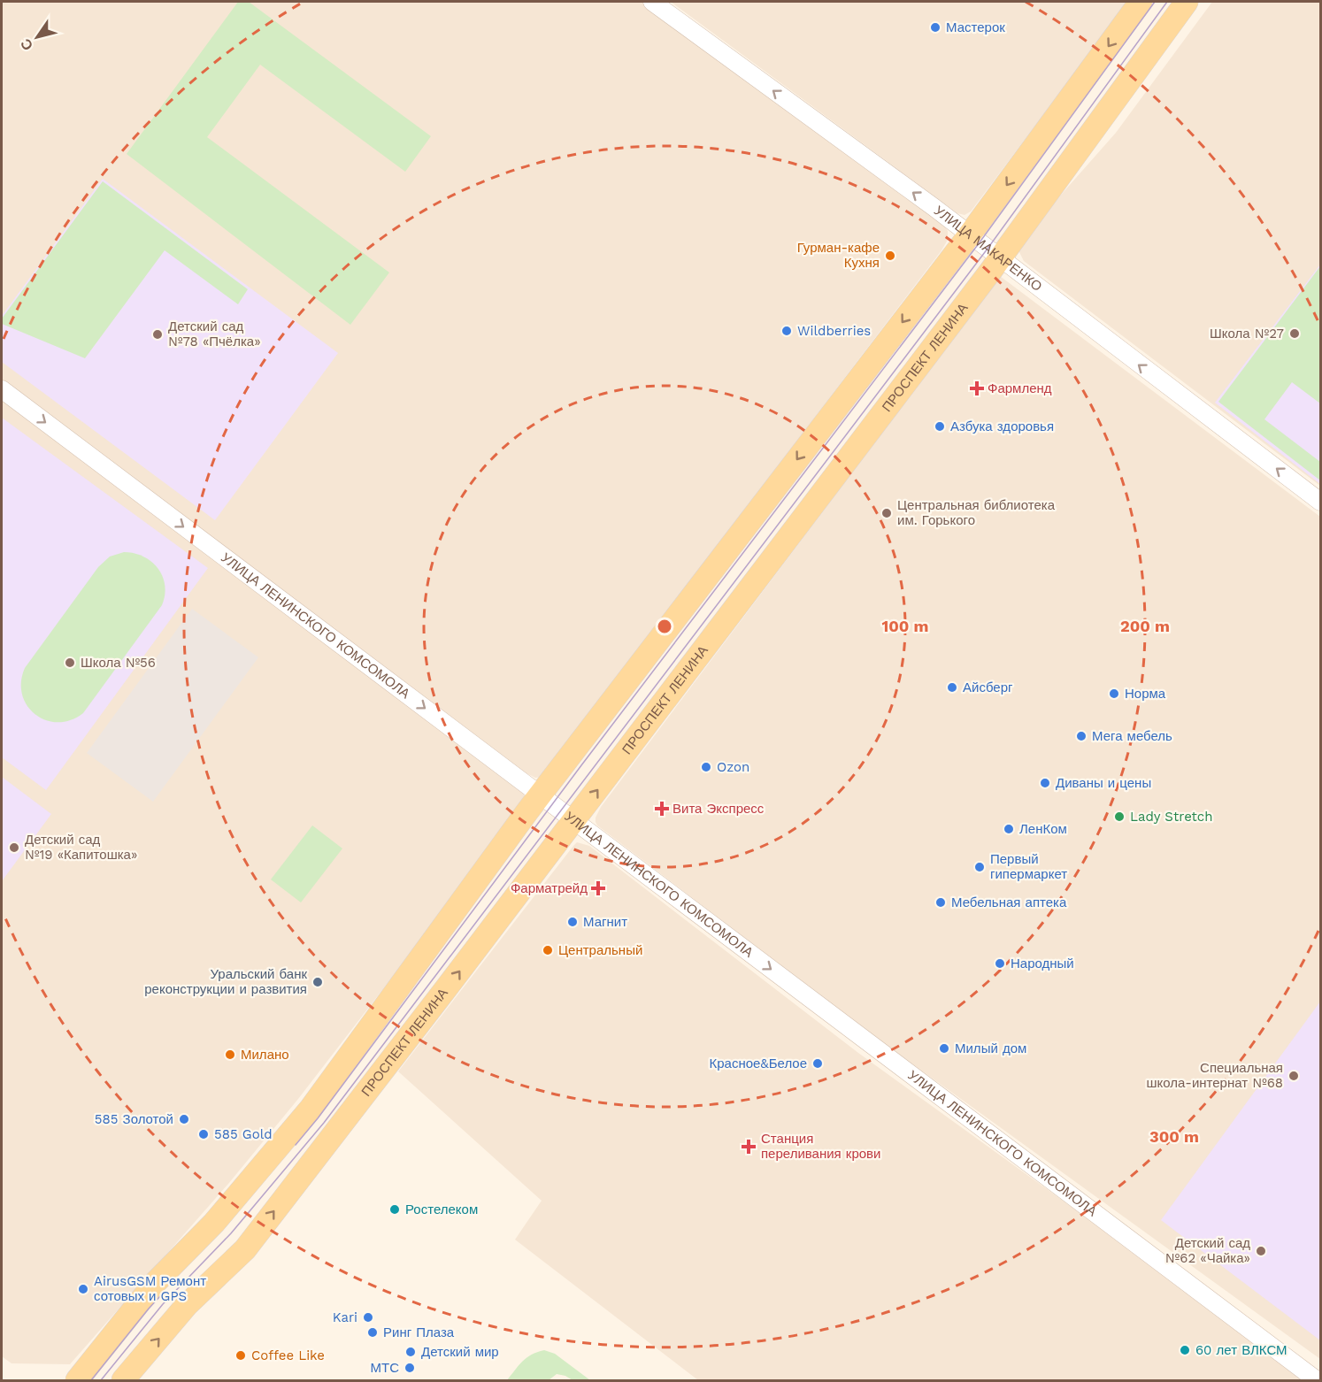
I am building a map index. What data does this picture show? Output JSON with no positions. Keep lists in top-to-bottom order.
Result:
{
  "streets": {
    "main road": ["ПРОСПЕКТ ЛЕНИНА"],
    "street": ["УЛИЦА МАКАРЕНКО", "УЛИЦА ЛЕНИНСКОГО КОМСОМОЛА"]
  },
  "crossings": [
    ["УЛИЦА МАКАРЕНКО", "ПРОСПЕКТ ЛЕНИНА"],
    ["ПРОСПЕКТ ЛЕНИНА", "УЛИЦА ЛЕНИНСКОГО КОМСОМОЛА"]
  ],
  "one_way": ["УЛИЦА МАКАРЕНКО", "УЛИЦА ЛЕНИНСКОГО КОМСОМОЛА"],
  "places": {
    "other": [
      "Мастерок",
      "Гурман-кафе Кухня",
      "Wildberries",
      "Школа №27",
      "Детский сад №78 «Пчёлка»",
      "Азбука здоровья",
      "Центральная библиотека им. Горького",
      "Школа №56",
      "Айсберг",
      "Норма",
      "Мега мебель",
      "Ozon",
      "Диваны и цены",
      "Lady Stretch",
      "ЛенКом",
      "Детский сад №19 «Капитошка»",
      "Первый гипермаркет",
      "Мебельная аптека",
      "Магнит",
      "Центральный",
      "Народный",
      "Уральский банк реконструкции и развития",
      "Милый дом",
      "Милано",
      "Красное&Белое",
      "Специальная школа-интернат №68",
      "585 Золотой",
      "585 Gold",
      "Ростелеком",
      "Детский сад №62 «Чайка»",
      "AirusGSM Ремонт сотовых и GPS",
      "Kari",
      "Ринг Плаза",
      "60 лет ВЛКСМ",
      "Детский мир",
      "Coffee Like",
      "МТС"
    ],
    "health": [
      "Фармленд",
      "Вита Экспресс",
      "Фарматрейд",
      "Станция переливания крови"
    ]
  },
  "north": "bottom left",
  "rings": ["100 m", "200 m", "300 m"]
}
